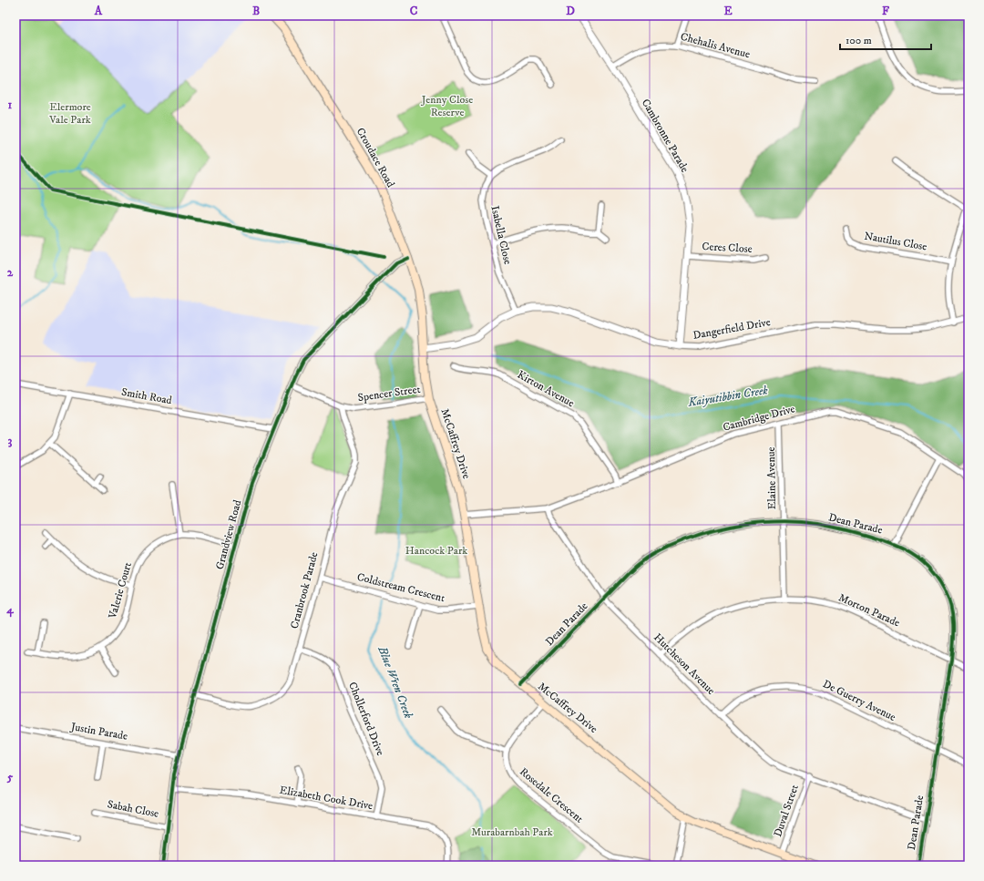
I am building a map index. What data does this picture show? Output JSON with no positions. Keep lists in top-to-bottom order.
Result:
{
  "streets": {
    "main road": ["Croudace Road", "McCaffrey Drive"],
    "street": [
      "Chehalis Avenue",
      "Cambronne Parade",
      "Isabella Close",
      "Nautilus Close",
      "Ceres Close",
      "Dangerfield Drive",
      "Kirton Avenue",
      "Spencer Street",
      "Smith Road",
      "Cambridge Drive",
      "Elaine Avenue",
      "Dean Parade",
      "Grandview Road",
      "Coldstream Crescent",
      "Valerie Court",
      "Cranbrook Parade",
      "Morton Parade",
      "Hutcheson Avenue",
      "De Guerry Avenue",
      "Chollerford Drive",
      "Justin Parade",
      "Rosedale Crescent",
      "Elizabeth Cook Drive",
      "Sabah Close",
      "Duval Street"
    ]
  },
  "crossings": [
    ["Chehalis Avenue", "Cambronne Parade"],
    ["Cambronne Parade", "Ceres Close"],
    ["Cambronne Parade", "Dangerfield Drive"],
    ["Croudace Road", "Dangerfield Drive"],
    ["Croudace Road", "McCaffrey Drive"],
    ["Croudace Road", "Grandview Road"],
    ["Isabella Close", "Dangerfield Drive"],
    ["Dangerfield Drive", "McCaffrey Drive"],
    ["Kirton Avenue", "Cambridge Drive"],
    ["Spencer Street", "McCaffrey Drive"],
    ["Spencer Street", "Grandview Road"],
    ["Spencer Street", "Cranbrook Parade"],
    ["Smith Road", "Grandview Road"],
    ["Cambridge Drive", "Elaine Avenue"],
    ["Cambridge Drive", "Hutcheson Avenue"],
    ["McCaffrey Drive", "Dean Parade"],
    ["McCaffrey Drive", "Coldstream Crescent"],
    ["McCaffrey Drive", "Duval Street"],
    ["Elaine Avenue", "Dean Parade"],
    ["Elaine Avenue", "Morton Parade"],
    ["Dean Parade", "Morton Parade"],
    ["Dean Parade", "Hutcheson Avenue"],
    ["Dean Parade", "De Guerry Avenue"],
    ["Grandview Road", "Valerie Court"],
    ["Grandview Road", "Cranbrook Parade"],
    ["Grandview Road", "Justin Parade"],
    ["Grandview Road", "Elizabeth Cook Drive"],
    ["Grandview Road", "Sabah Close"],
    ["Coldstream Crescent", "Cranbrook Parade"],
    ["Cranbrook Parade", "Chollerford Drive"],
    ["Morton Parade", "Hutcheson Avenue"],
    ["Hutcheson Avenue", "De Guerry Avenue"],
    ["Hutcheson Avenue", "Duval Street"],
    ["Chollerford Drive", "Elizabeth Cook Drive"]
  ],
  "water": ["Kaiyutibbin Creek", "Blue Wren Creek"],
  "parks": [
    "Jenny Close Reserve",
    "Elermore Vale Park",
    "Hancock Park",
    "Murabarnbah Park"
  ],
  "scale_bar": "100 m",
  "grid": {
    "columns": [
      "A",
      "B",
      "C",
      "D",
      "E",
      "F"
    ],
    "rows": [
      "1",
      "2",
      "3",
      "4",
      "5"
    ]
  }
}
